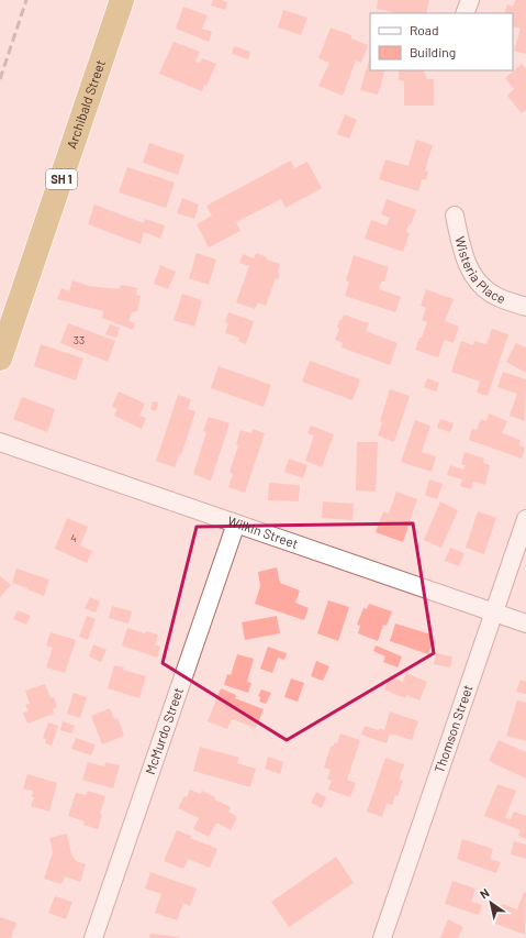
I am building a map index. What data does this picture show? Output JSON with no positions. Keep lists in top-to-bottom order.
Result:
{
  "streets": {
    "highway": ["Archibald Street", "SH 1"],
    "street": [
      "Wisteria Place",
      "Wilkin Street",
      "Thomson Street",
      "McMurdo Street"
    ]
  },
  "crossings": [
    ["Wilkin Street", "Thomson Street"],
    ["Wilkin Street", "McMurdo Street"]
  ],
  "house_numbers": ["33", "4"],
  "legend": ["Road", "Building"],
  "north": "top left"
}
